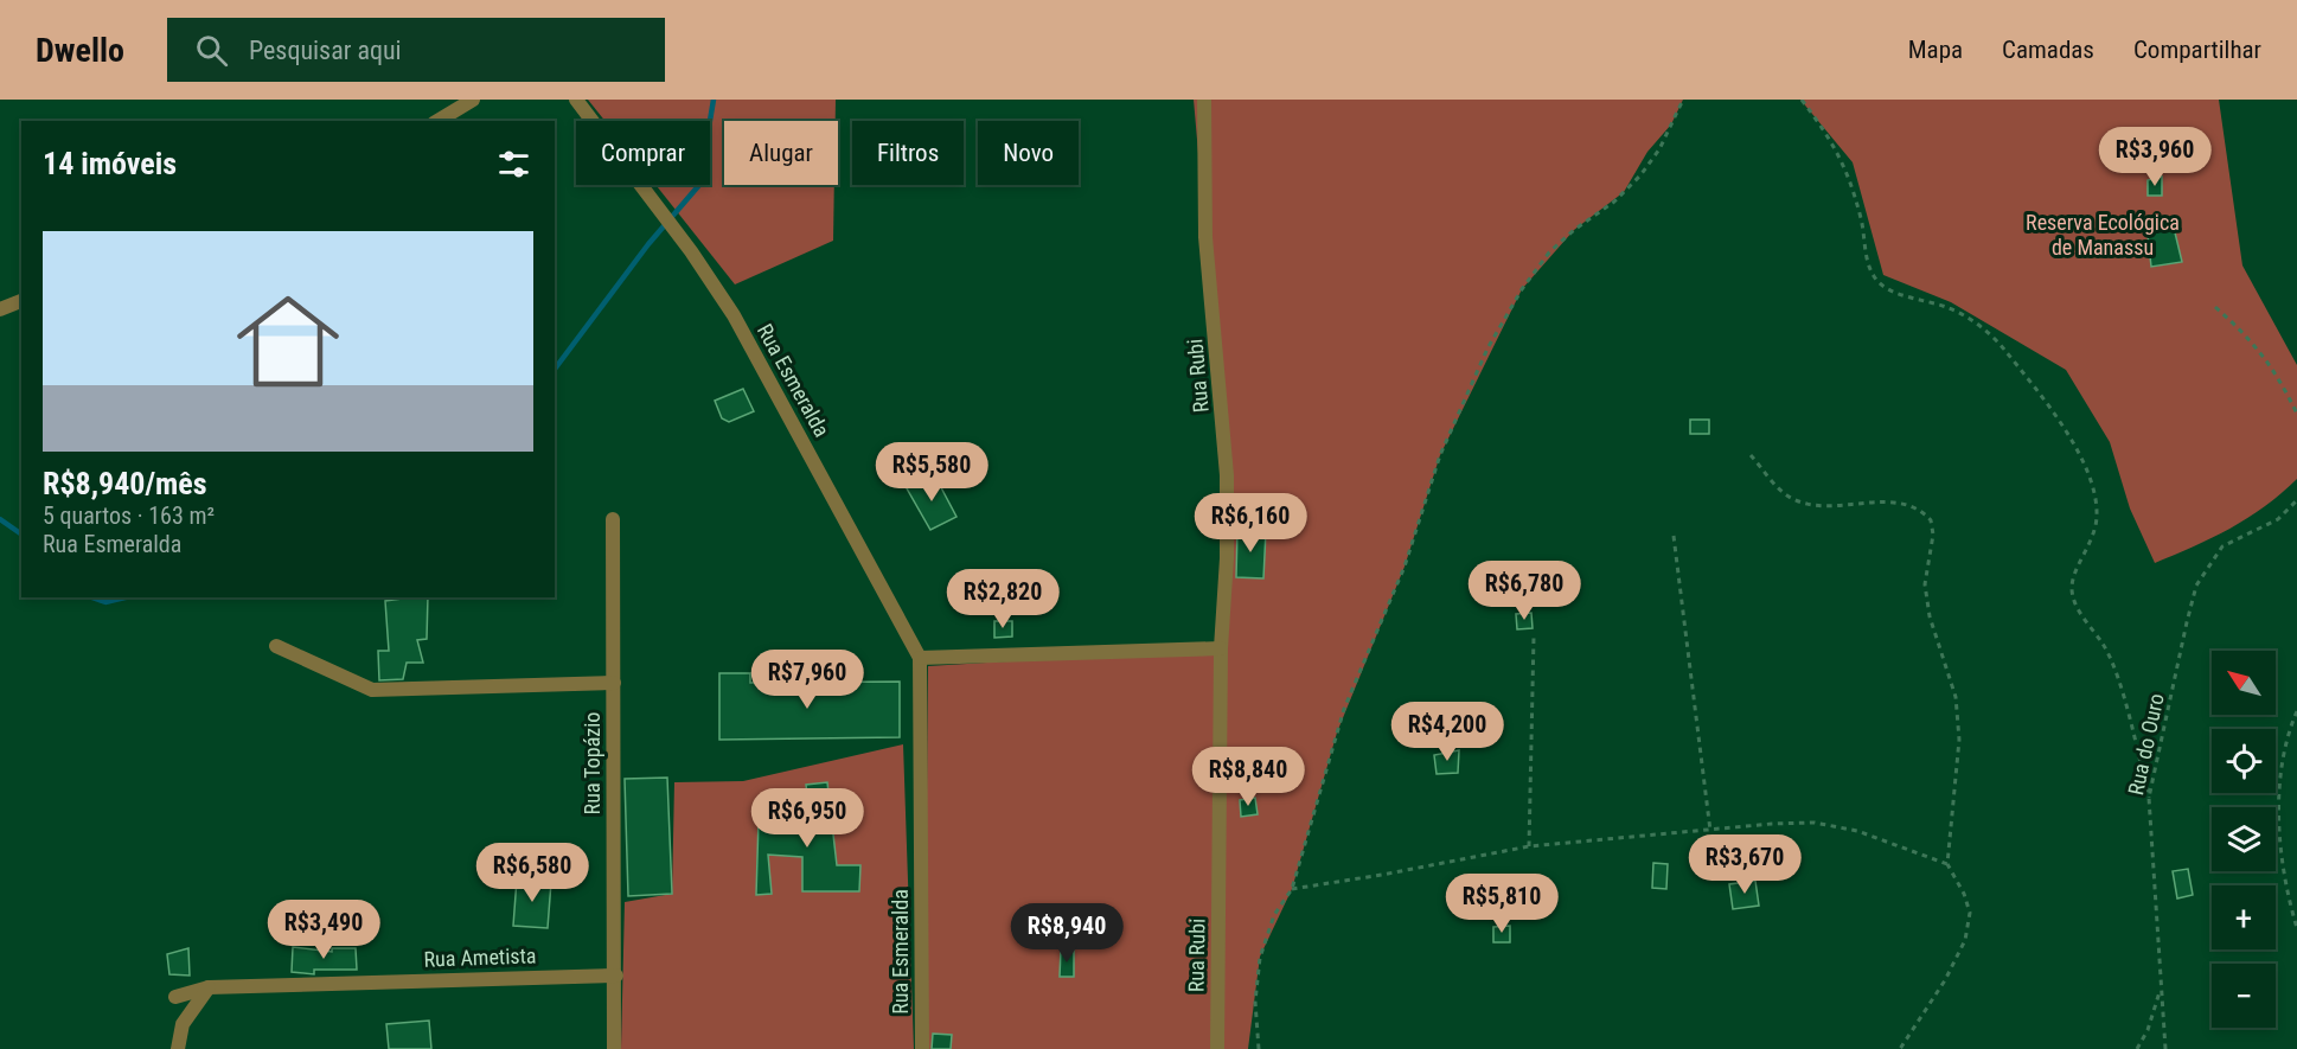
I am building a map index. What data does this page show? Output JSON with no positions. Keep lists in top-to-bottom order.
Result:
{
  "streets": {
    "street": [
      "Rua Rubi",
      "Rua Esmeralda",
      "Rua Topázio",
      "Rua Ametista"
    ],
    "path": ["Rua do Ouro"]
  },
  "crossings": [
    ["Rua Topázio", "Rua Ametista"]
  ],
  "parks": ["Reserva Ecológica de Manassu"],
  "north": "top left",
  "page": {
    "header": "Dwello",
    "search": "Pesquisar aqui",
    "nav": ["Mapa", "Camadas", "Compartilhar"],
    "chip": [
      "Comprar",
      "Alugar",
      "Filtros",
      "Novo"
    ],
    "heading": "14 imóveis",
    "price": [
      "R$3,960",
      "R$5,580",
      "R$6,160",
      "R$6,780",
      "R$2,820",
      "R$7,960",
      "R$4,200",
      "R$8,840",
      "R$6,950",
      "R$3,670",
      "R$6,580",
      "R$5,810",
      "R$3,490",
      "R$8,940"
    ],
    "list": [
      {
        "name": "R$8,940/mês",
        "note": "5 quartos · 163 m² · Rua Esmeralda"
      }
    ],
    "map_buttons": ["+", "−"]
  }
}
